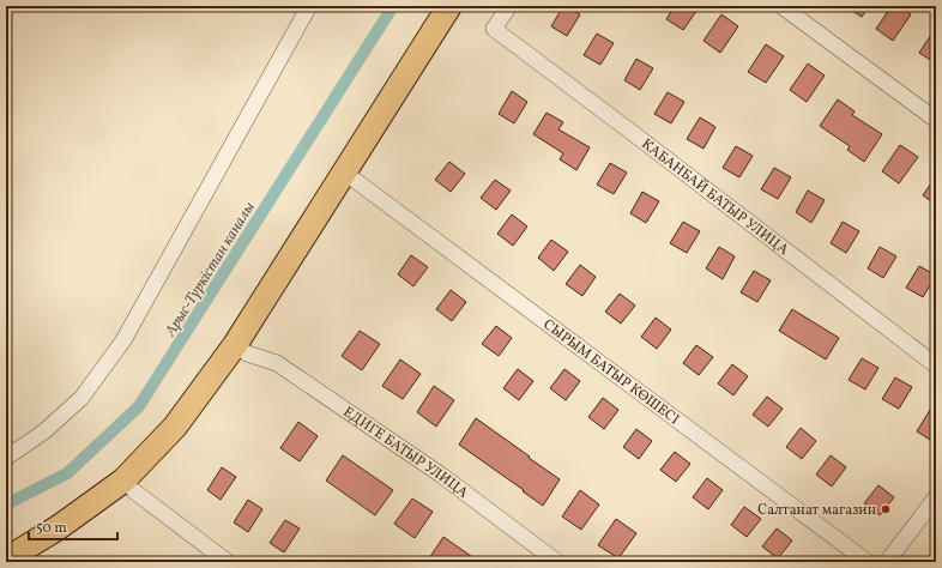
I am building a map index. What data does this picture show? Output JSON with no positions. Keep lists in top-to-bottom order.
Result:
{
  "streets": {
    "street": ["КАБАНБАЙ БАТЫР УЛИЦА", "СЫРЫМ БАТЫР КӨШЕСІ", "ЕДИГЕ БАТЫР УЛИЦА"]
  },
  "water": ["Арыс-Түркістан каналы"],
  "places": ["Салтанат магазин"],
  "scale_bar": "50 m"
}
